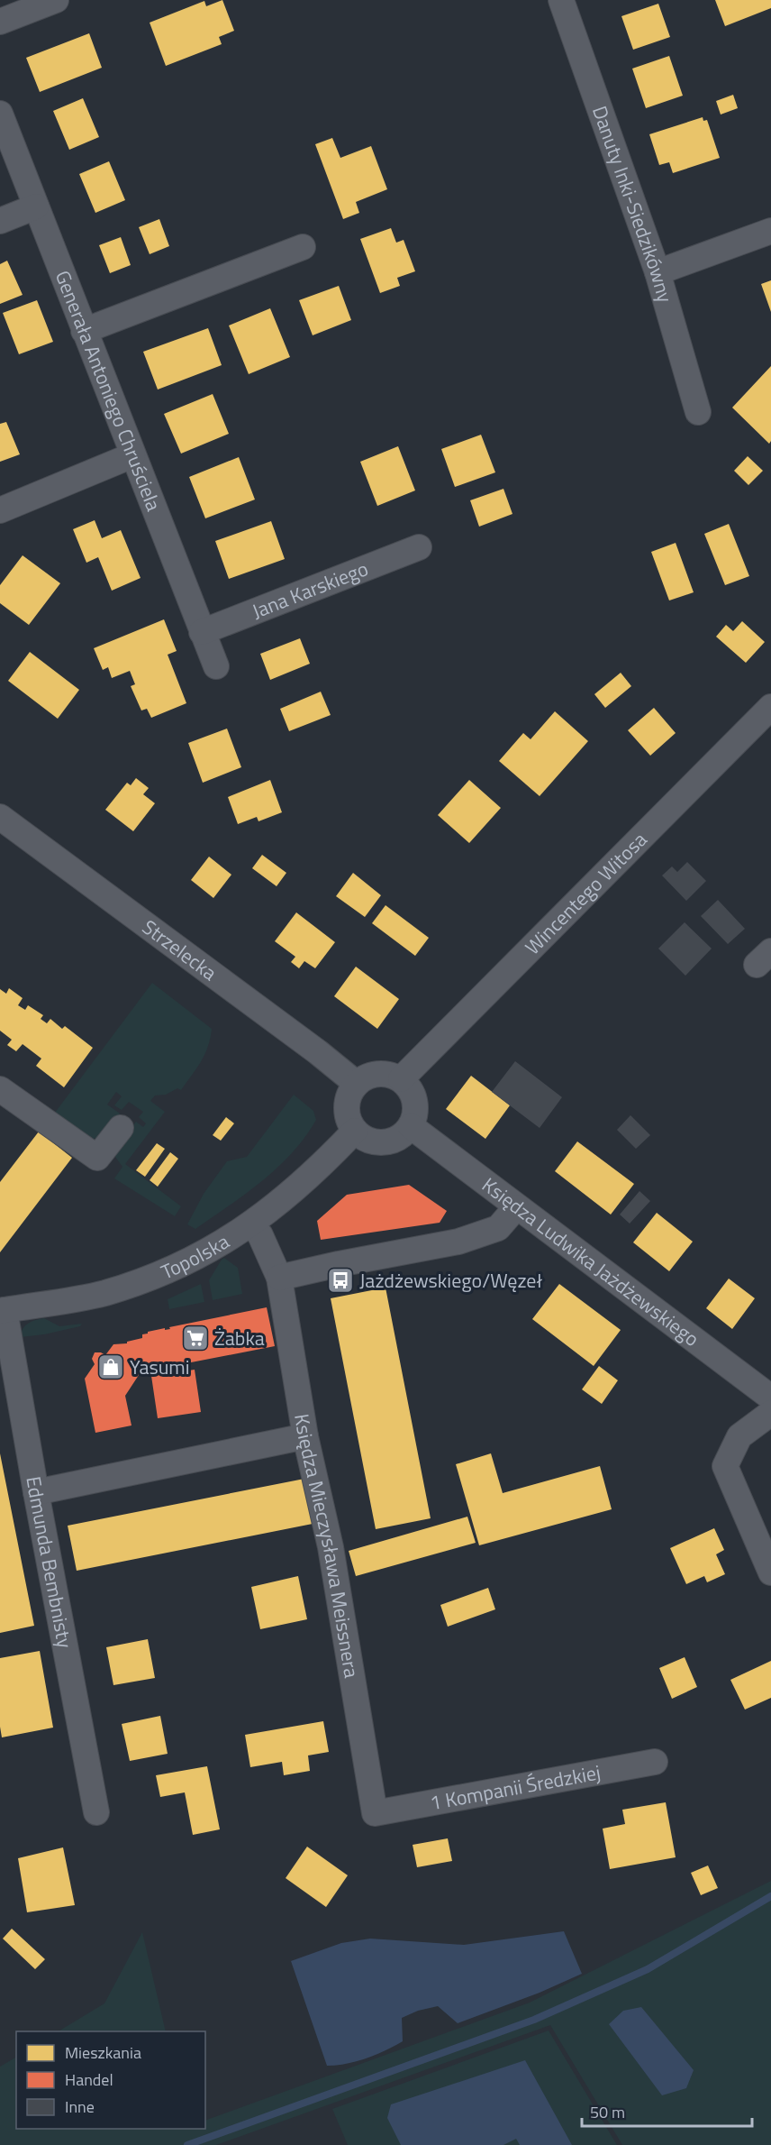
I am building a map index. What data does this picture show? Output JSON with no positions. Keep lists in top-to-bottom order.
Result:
{
  "streets": {
    "street": [
      "Danuty Inki-Siedzikówny",
      "Generała Antoniego Chruściela",
      "Jana Karskiego",
      "Wincentego Witosa",
      "Strzelecka",
      "Topolska",
      "Księdza Ludwika Jażdżewskiego",
      "Księdza Mieczysława Meissnera",
      "Edmunda Bembnisty",
      "1 Kompanii Średzkiej"
    ]
  },
  "crossings": [
    ["Generała Antoniego Chruściela", "Jana Karskiego"],
    ["Wincentego Witosa", "Strzelecka"],
    ["Wincentego Witosa", "Topolska"],
    ["Wincentego Witosa", "Księdza Ludwika Jażdżewskiego"],
    ["Strzelecka", "Topolska"],
    ["Strzelecka", "Księdza Ludwika Jażdżewskiego"],
    ["Topolska", "Księdza Ludwika Jażdżewskiego"],
    ["Topolska", "Księdza Mieczysława Meissnera"],
    ["Topolska", "Edmunda Bembnisty"],
    ["Księdza Mieczysława Meissnera", "1 Kompanii Średzkiej"]
  ],
  "places": {
    "bus stop": ["Jażdżewskiego/Węzeł"],
    "supermarket": ["Żabka"],
    "shop": ["Yasumi"]
  },
  "legend": ["Mieszkania", "Handel", "Inne"],
  "scale_bar": "50 m"
}
